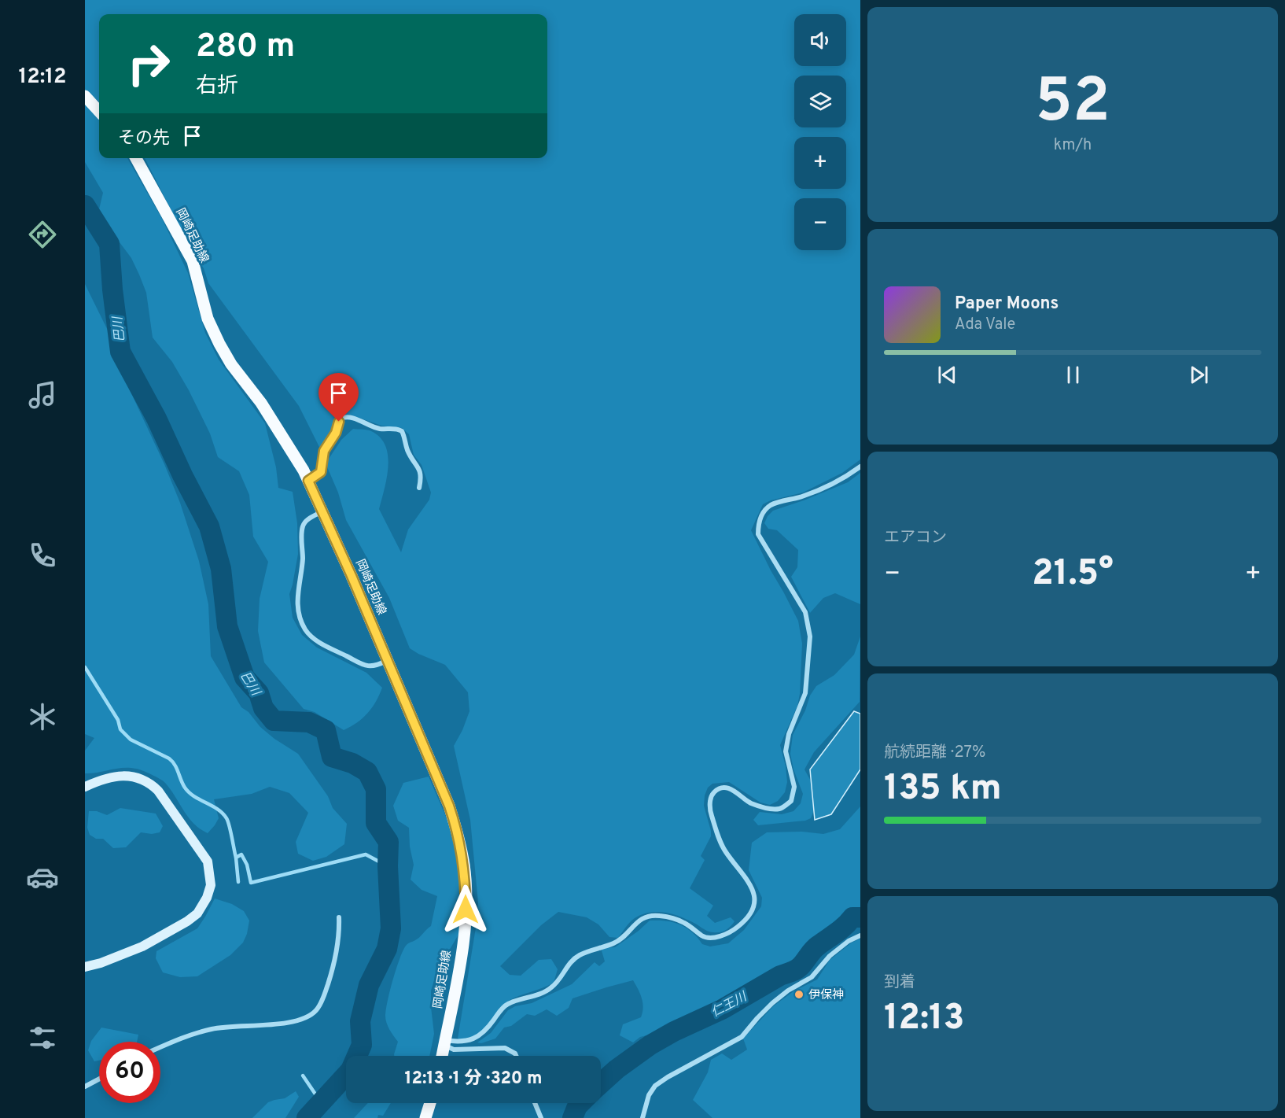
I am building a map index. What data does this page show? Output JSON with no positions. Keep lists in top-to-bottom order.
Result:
{
  "streets": {
    "main road": ["岡崎足助線"]
  },
  "water": ["巴川", "仁王川"],
  "places": ["伊保神"],
  "page": {
    "tabs": "12:12",
    "tile": [
      ["52", "km/h"],
      "エアコン",
      ["航続距離 · 27%", "135 km"],
      ["到着", "12:13"]
    ],
    "map_buttons": ["+", "−"],
    "turn": ["280 m", "右折"],
    "then": "その先",
    "song": ["Paper Moons", "Ada Vale"],
    "heat": ["−", "21.5°", "+"],
    "limit": "60",
    "trip": "12:13 · 1 分 · 320 m"
  }
}
